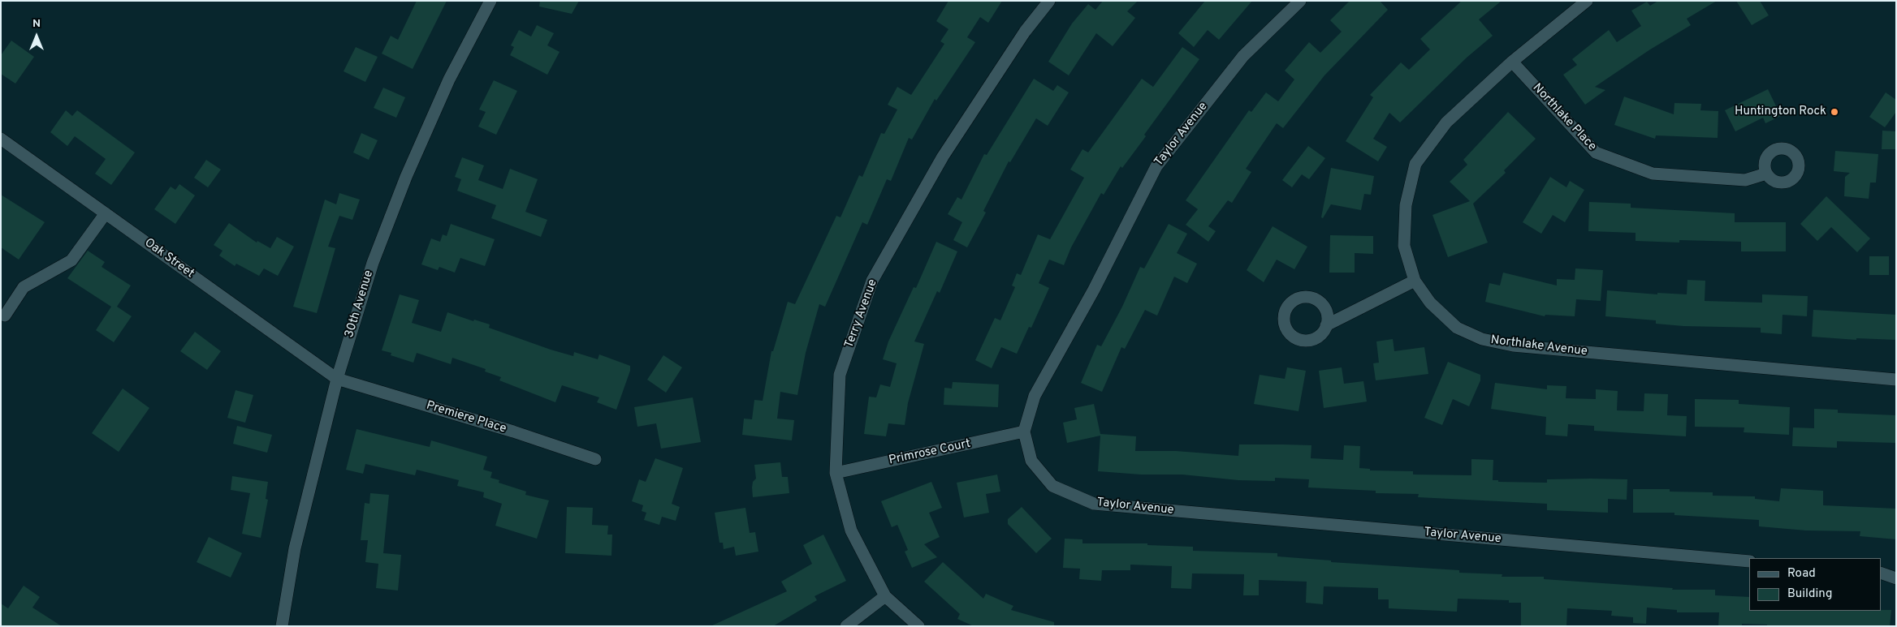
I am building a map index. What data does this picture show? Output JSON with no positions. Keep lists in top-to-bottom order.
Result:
{
  "streets": {
    "street": [
      "Northlake Place",
      "Taylor Avenue",
      "Oak Street",
      "30th Avenue",
      "Terry Avenue",
      "Northlake Avenue",
      "Premiere Place",
      "Primrose Court"
    ]
  },
  "crossings": [
    ["Northlake Place", "Northlake Avenue"],
    ["Taylor Avenue", "Primrose Court"],
    ["Oak Street", "30th Avenue"],
    ["Oak Street", "Premiere Place"],
    ["30th Avenue", "Premiere Place"],
    ["Terry Avenue", "Primrose Court"]
  ],
  "places": ["Huntington Rock"],
  "legend": ["Road", "Building"],
  "north": "top"
}
